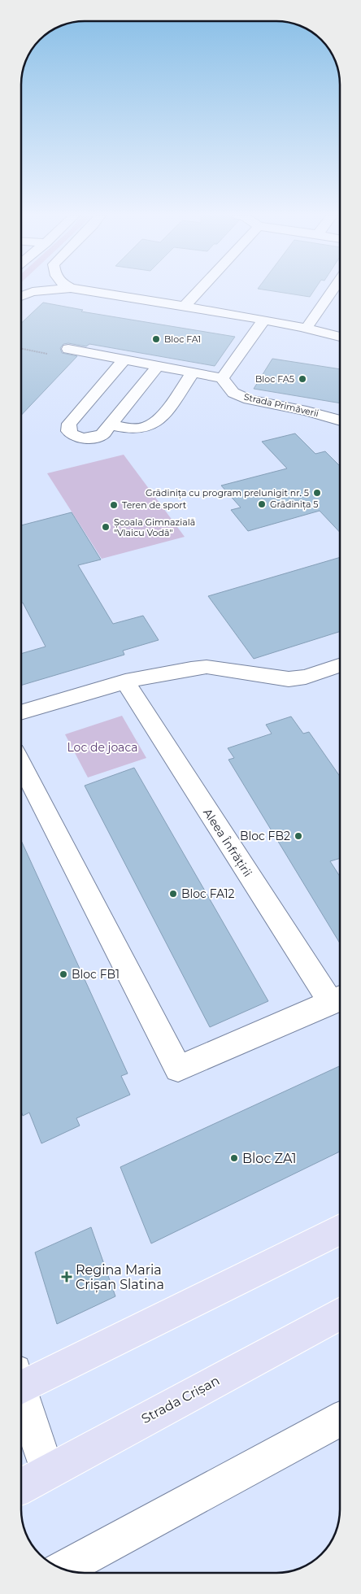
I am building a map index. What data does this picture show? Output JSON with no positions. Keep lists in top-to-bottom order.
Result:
{
  "streets": {
    "main road": ["Strada Crișan"],
    "street": ["Strada Primăverii", "Aleea Înfrățirii"]
  },
  "parks": ["Loc de joaca"],
  "places": {
    "other": [
      "Bloc FA1",
      "Bloc FA5",
      "Grădinița cu program prelunigit nr. 5",
      "Grădinița 5",
      "Teren de sport",
      "Școala Gimnazială \"Vlaicu Vodă\"",
      "Bloc FB2",
      "Bloc FA12",
      "Bloc FB1",
      "Bloc ZA1"
    ],
    "health": ["Regina Maria Crișan Slatina"]
  }
}
